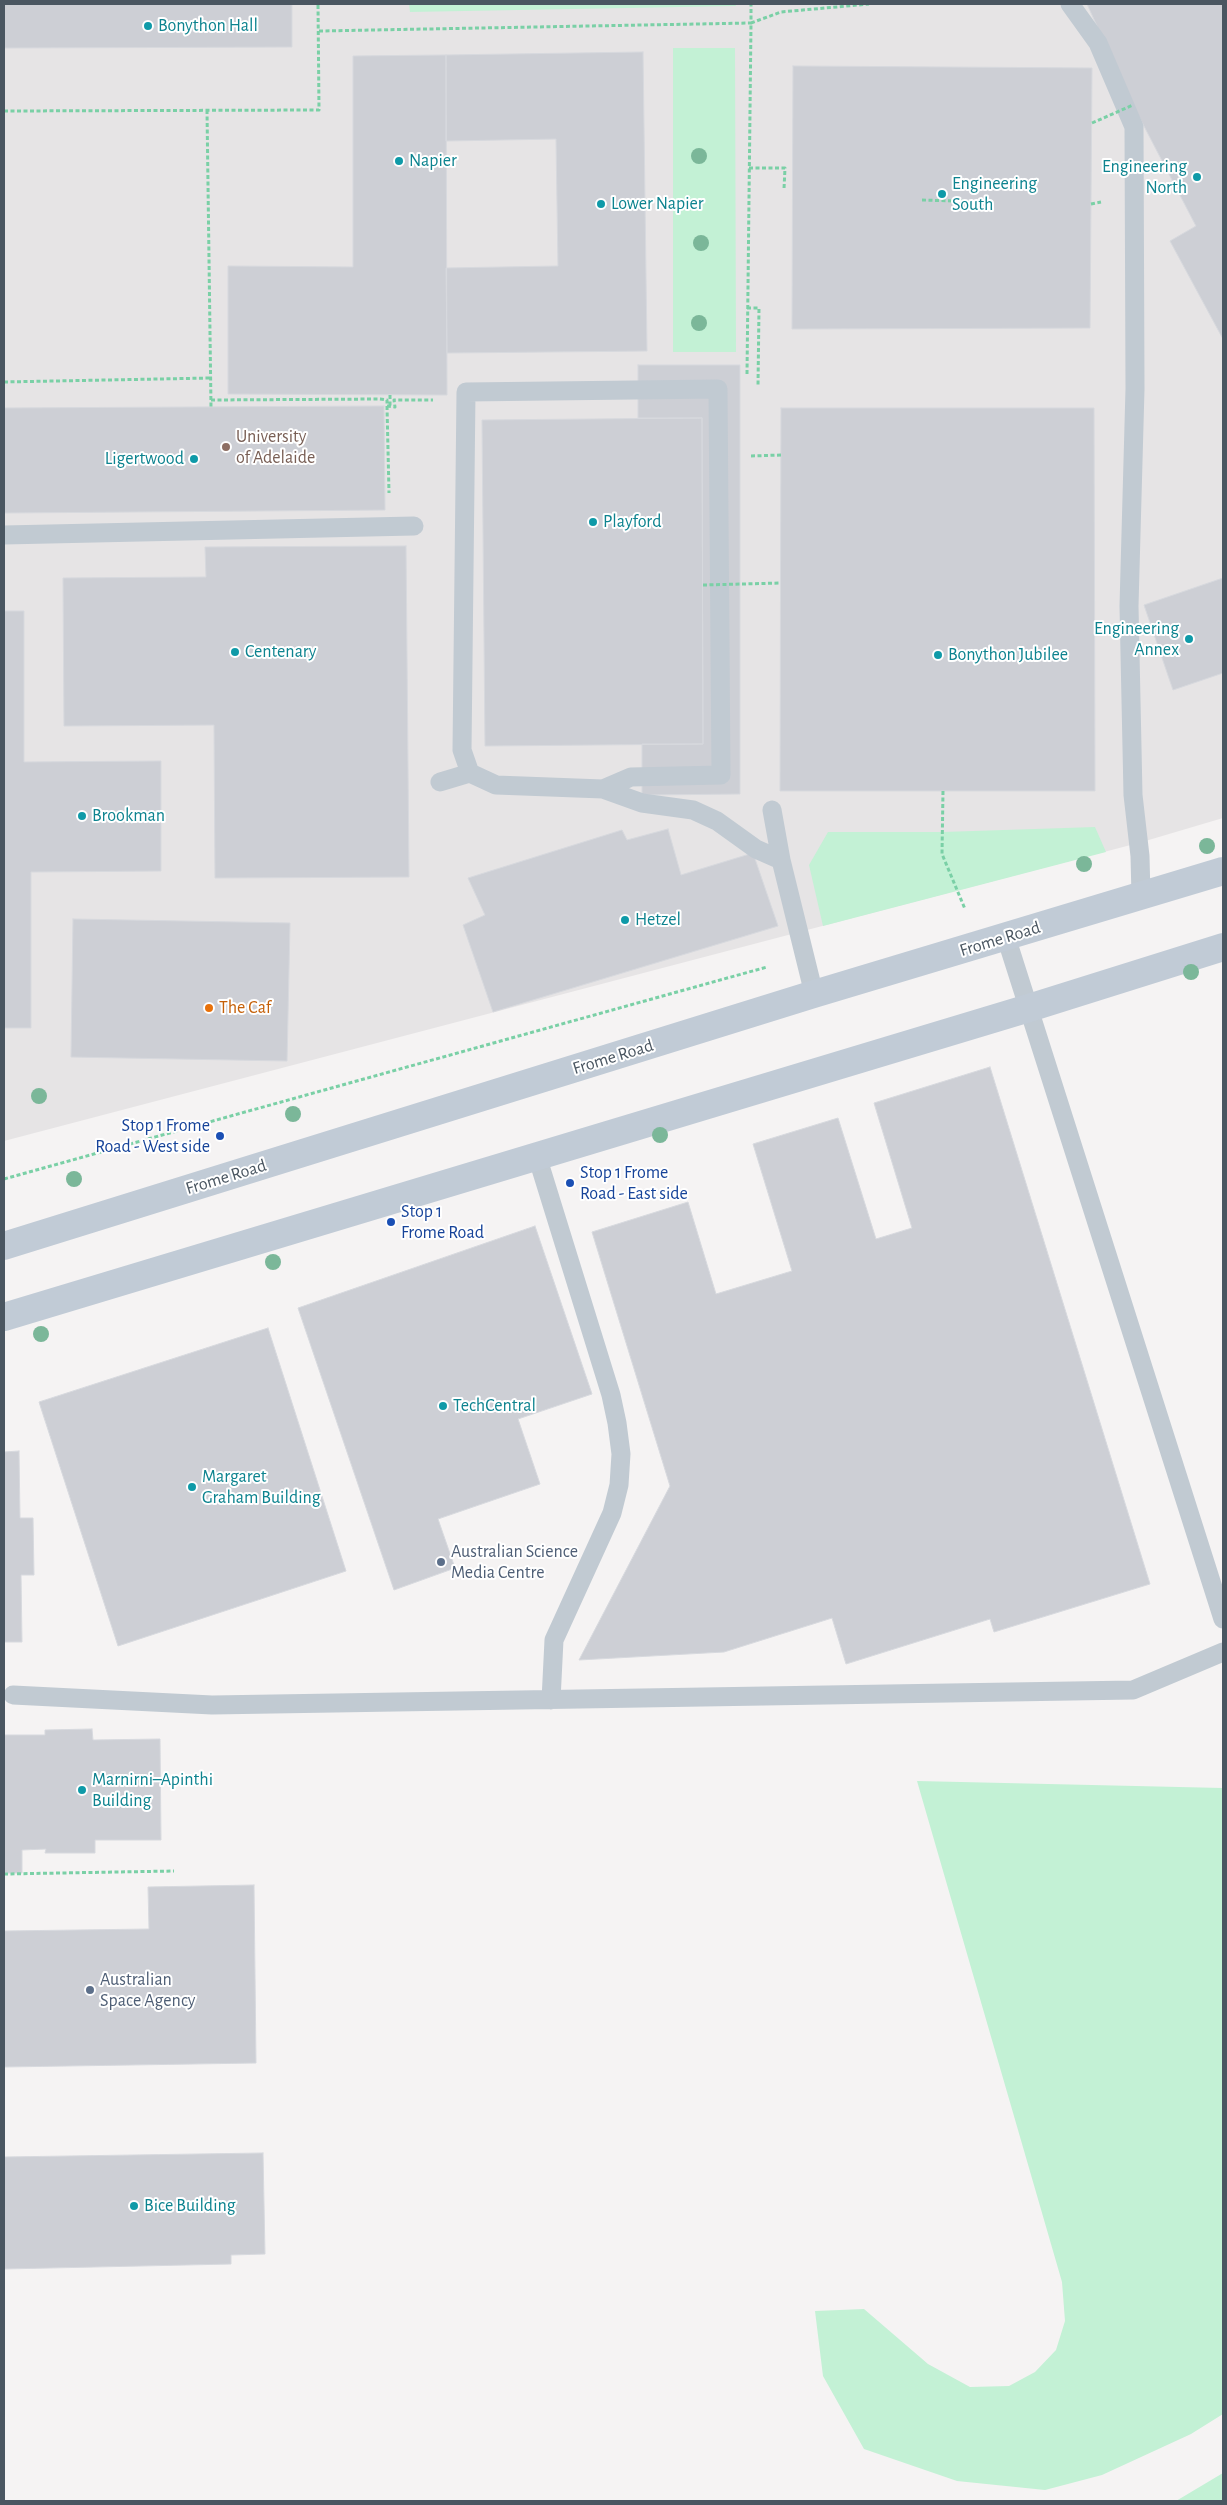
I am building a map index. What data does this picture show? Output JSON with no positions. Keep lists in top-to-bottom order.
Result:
{
  "streets": {
    "main road": ["Frome Road"]
  },
  "places": [
    "Bonython Hall",
    "Napier",
    "Engineering North",
    "Engineering South",
    "Lower Napier",
    "University of Adelaide",
    "Ligertwood",
    "Playford",
    "Engineering Annex",
    "Centenary",
    "Bonython Jubilee",
    "Brookman",
    "Hetzel",
    "The Caf",
    "Stop 1 Frome Road - West side",
    "Stop 1 Frome Road - East side",
    "Stop 1 Frome Road",
    "TechCentral",
    "Margaret Graham Building",
    "Australian Science Media Centre",
    "Marnirni–Apinthi Building",
    "Australian Space Agency",
    "Bice Building"
  ]
}
